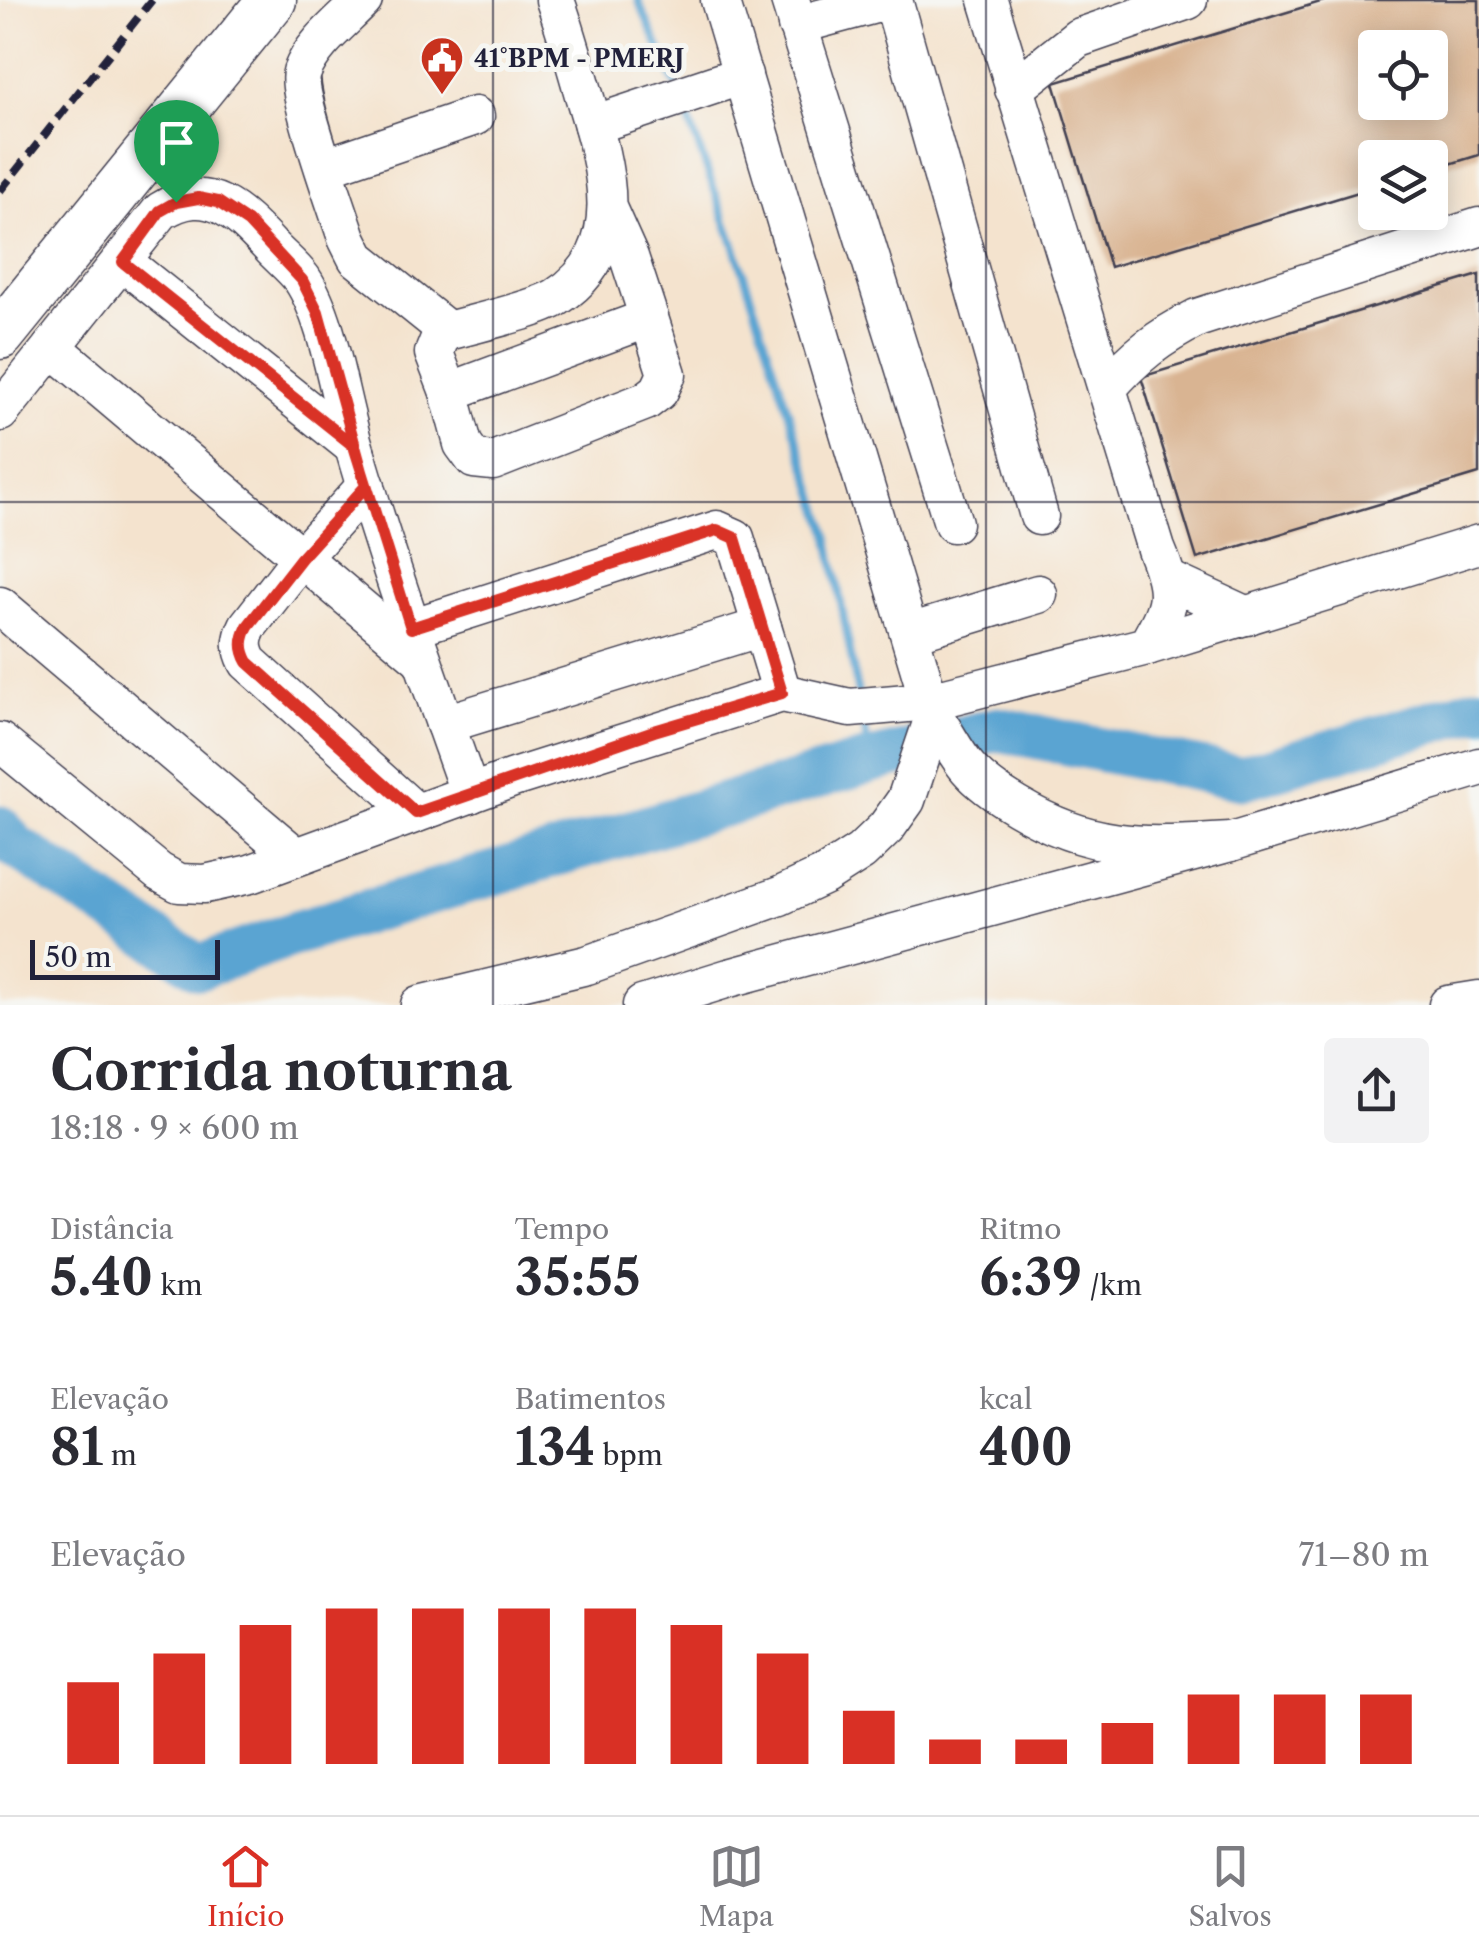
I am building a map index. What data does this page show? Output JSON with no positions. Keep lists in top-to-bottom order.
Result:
{
  "places": {
    "public building": ["41°BPM - PMERJ"]
  },
  "scale_bar": "50 m",
  "page": {
    "scale": "50 m",
    "heading": ["Corrida noturna", "18:18 · 9 × 600 m"],
    "stats": [
      ["Distância", "5.40 km"],
      ["Tempo", "35:55"],
      ["Ritmo", "6:39 /km"],
      ["Elevação", "81 m"],
      ["Batimentos", "134 bpm"],
      ["kcal", "400"]
    ],
    "chart": ["Elevação", "71–80 m"],
    "tabs": ["Início", "Mapa", "Salvos"]
  }
}
